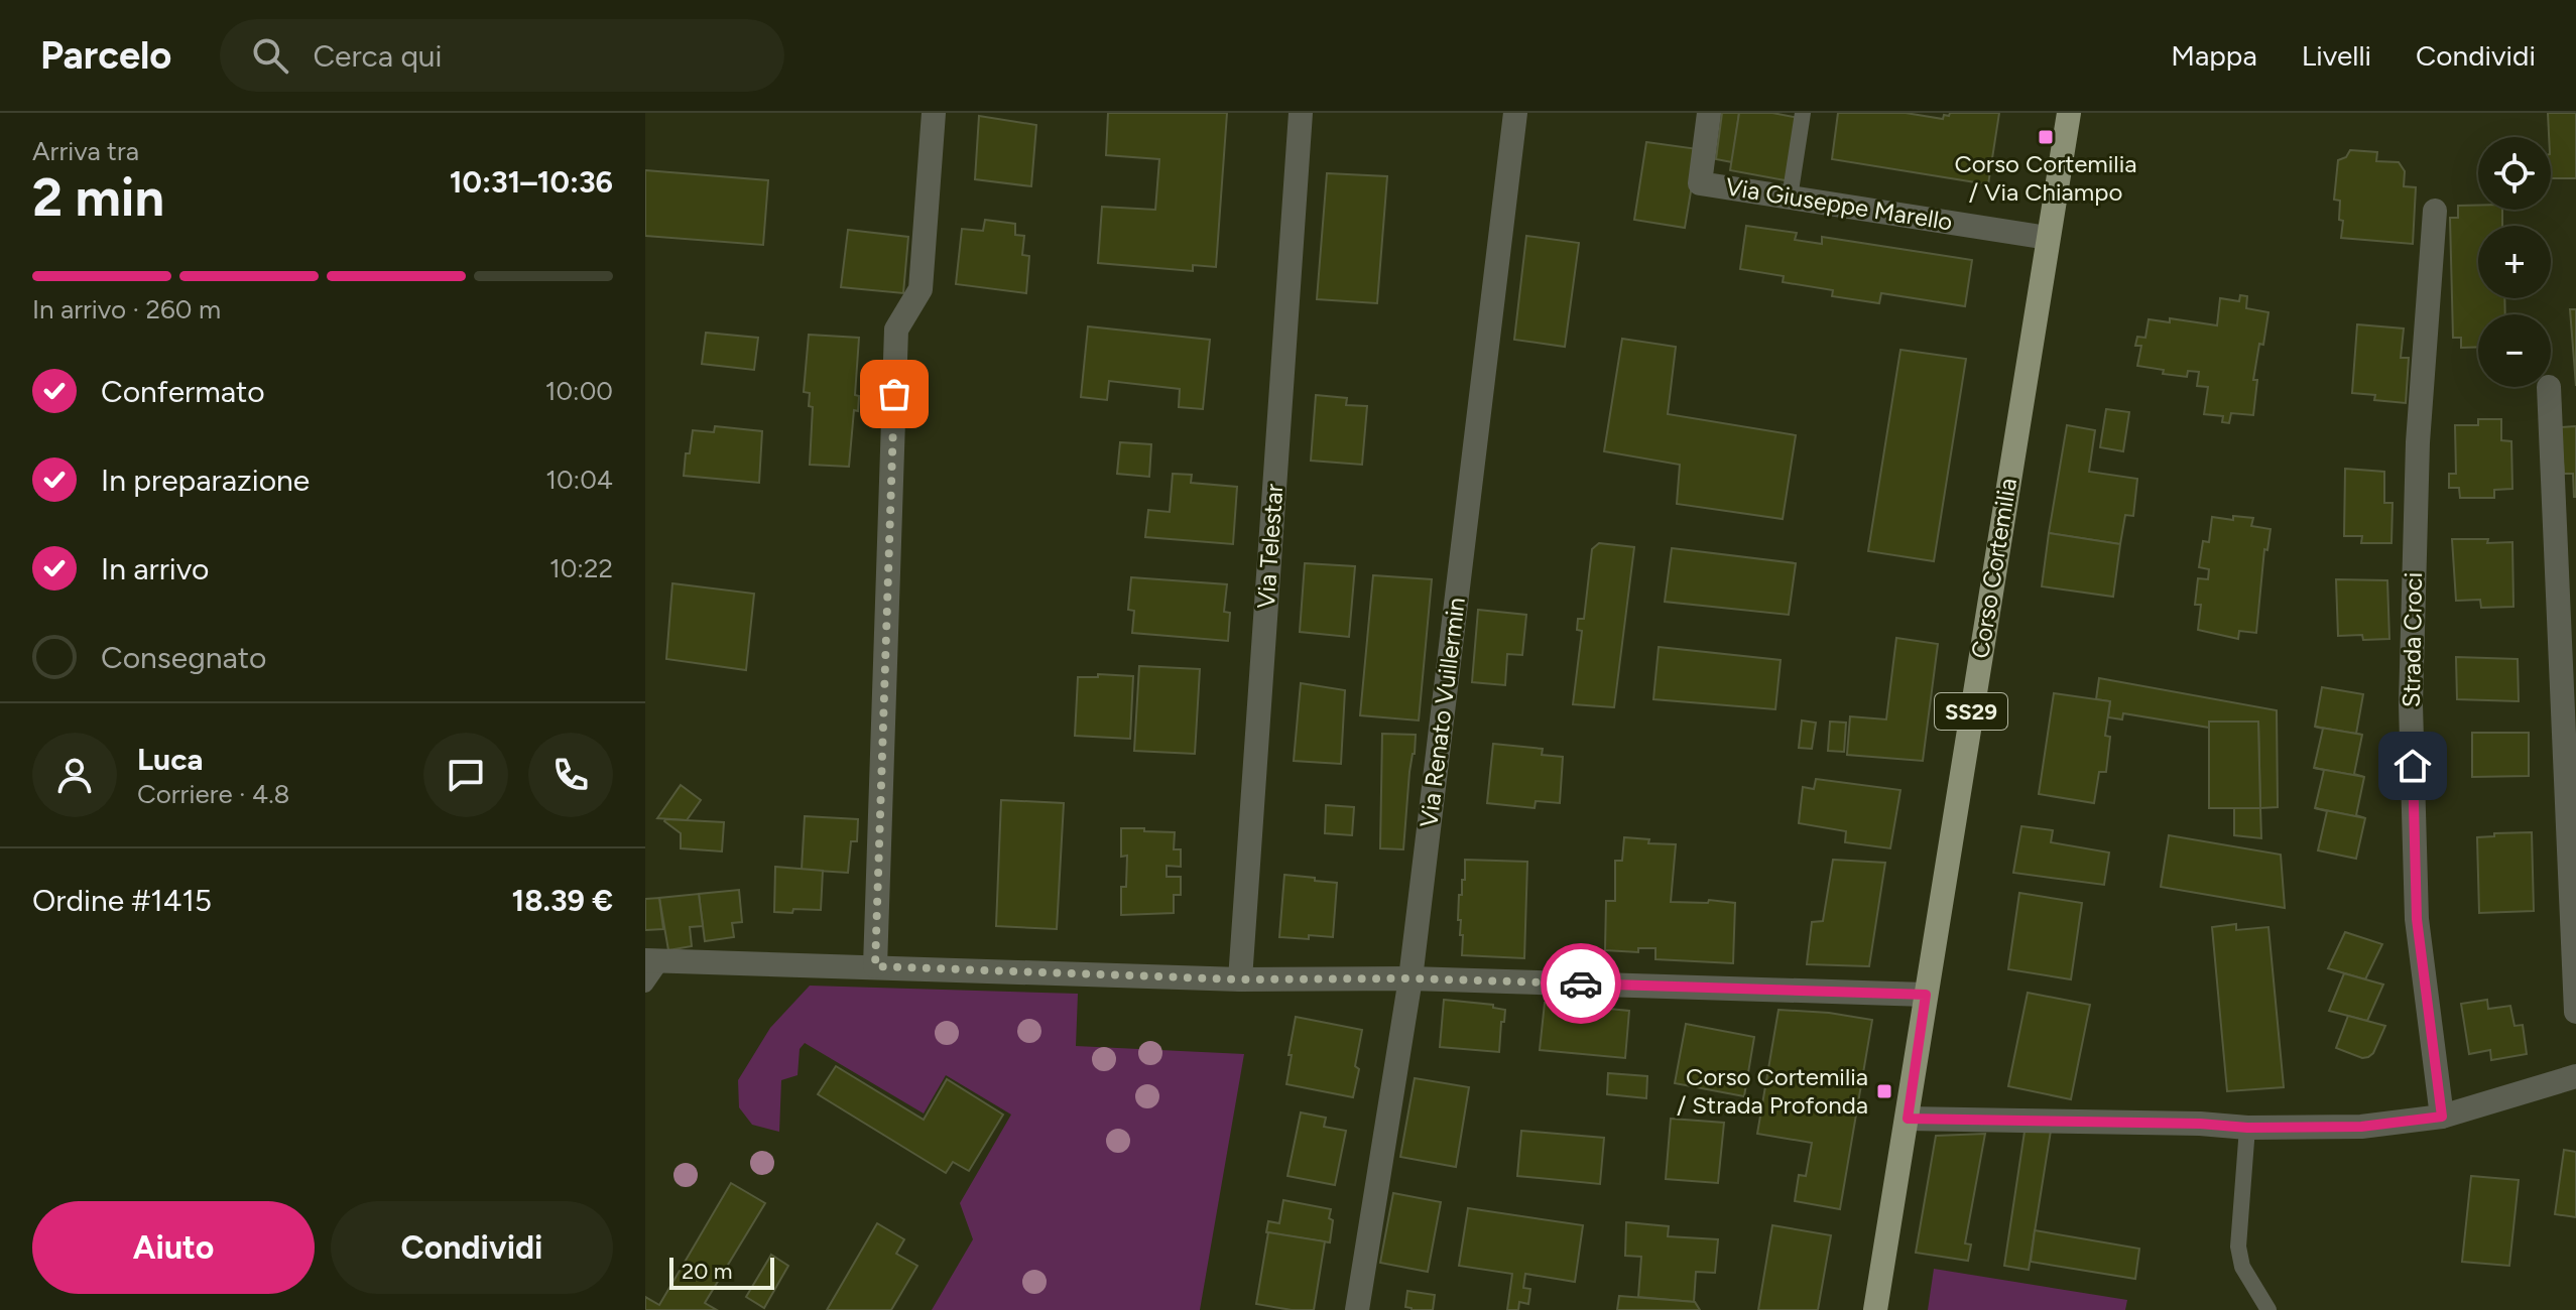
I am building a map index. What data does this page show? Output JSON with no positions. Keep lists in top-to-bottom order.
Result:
{
  "streets": {
    "main road": ["Corso Cortemilia", "SS29"],
    "street": [
      "Via Giuseppe Marello",
      "Via Telestar",
      "Strada Croci",
      "Via Renato Vuillermin"
    ]
  },
  "crossings": [
    ["Via Giuseppe Marello", "Corso Cortemilia"]
  ],
  "places": {
    "transit": ["Corso Cortemilia / Via Chiampo", "Corso Cortemilia / Strada Profonda"]
  },
  "scale_bar": "20 m",
  "page": {
    "header": "Parcelo",
    "search": "Cerca qui",
    "nav": ["Mappa", "Livelli", "Condividi"],
    "heading": ["2 min", "Arriva tra", "10:31–10:36"],
    "panel": [
      "Luca",
      "Corriere · 4.8",
      "Ordine #1415",
      "18.39 €"
    ],
    "map_buttons": ["+", "−"],
    "bar": "In arrivo · 260 m",
    "list": [
      ["Confermato", "10:00"],
      ["In preparazione", "10:04"],
      ["In arrivo", "10:22"],
      "Consegnato"
    ],
    "buttons": ["Aiuto", "Condividi"],
    "scale": "20 m"
  }
}
